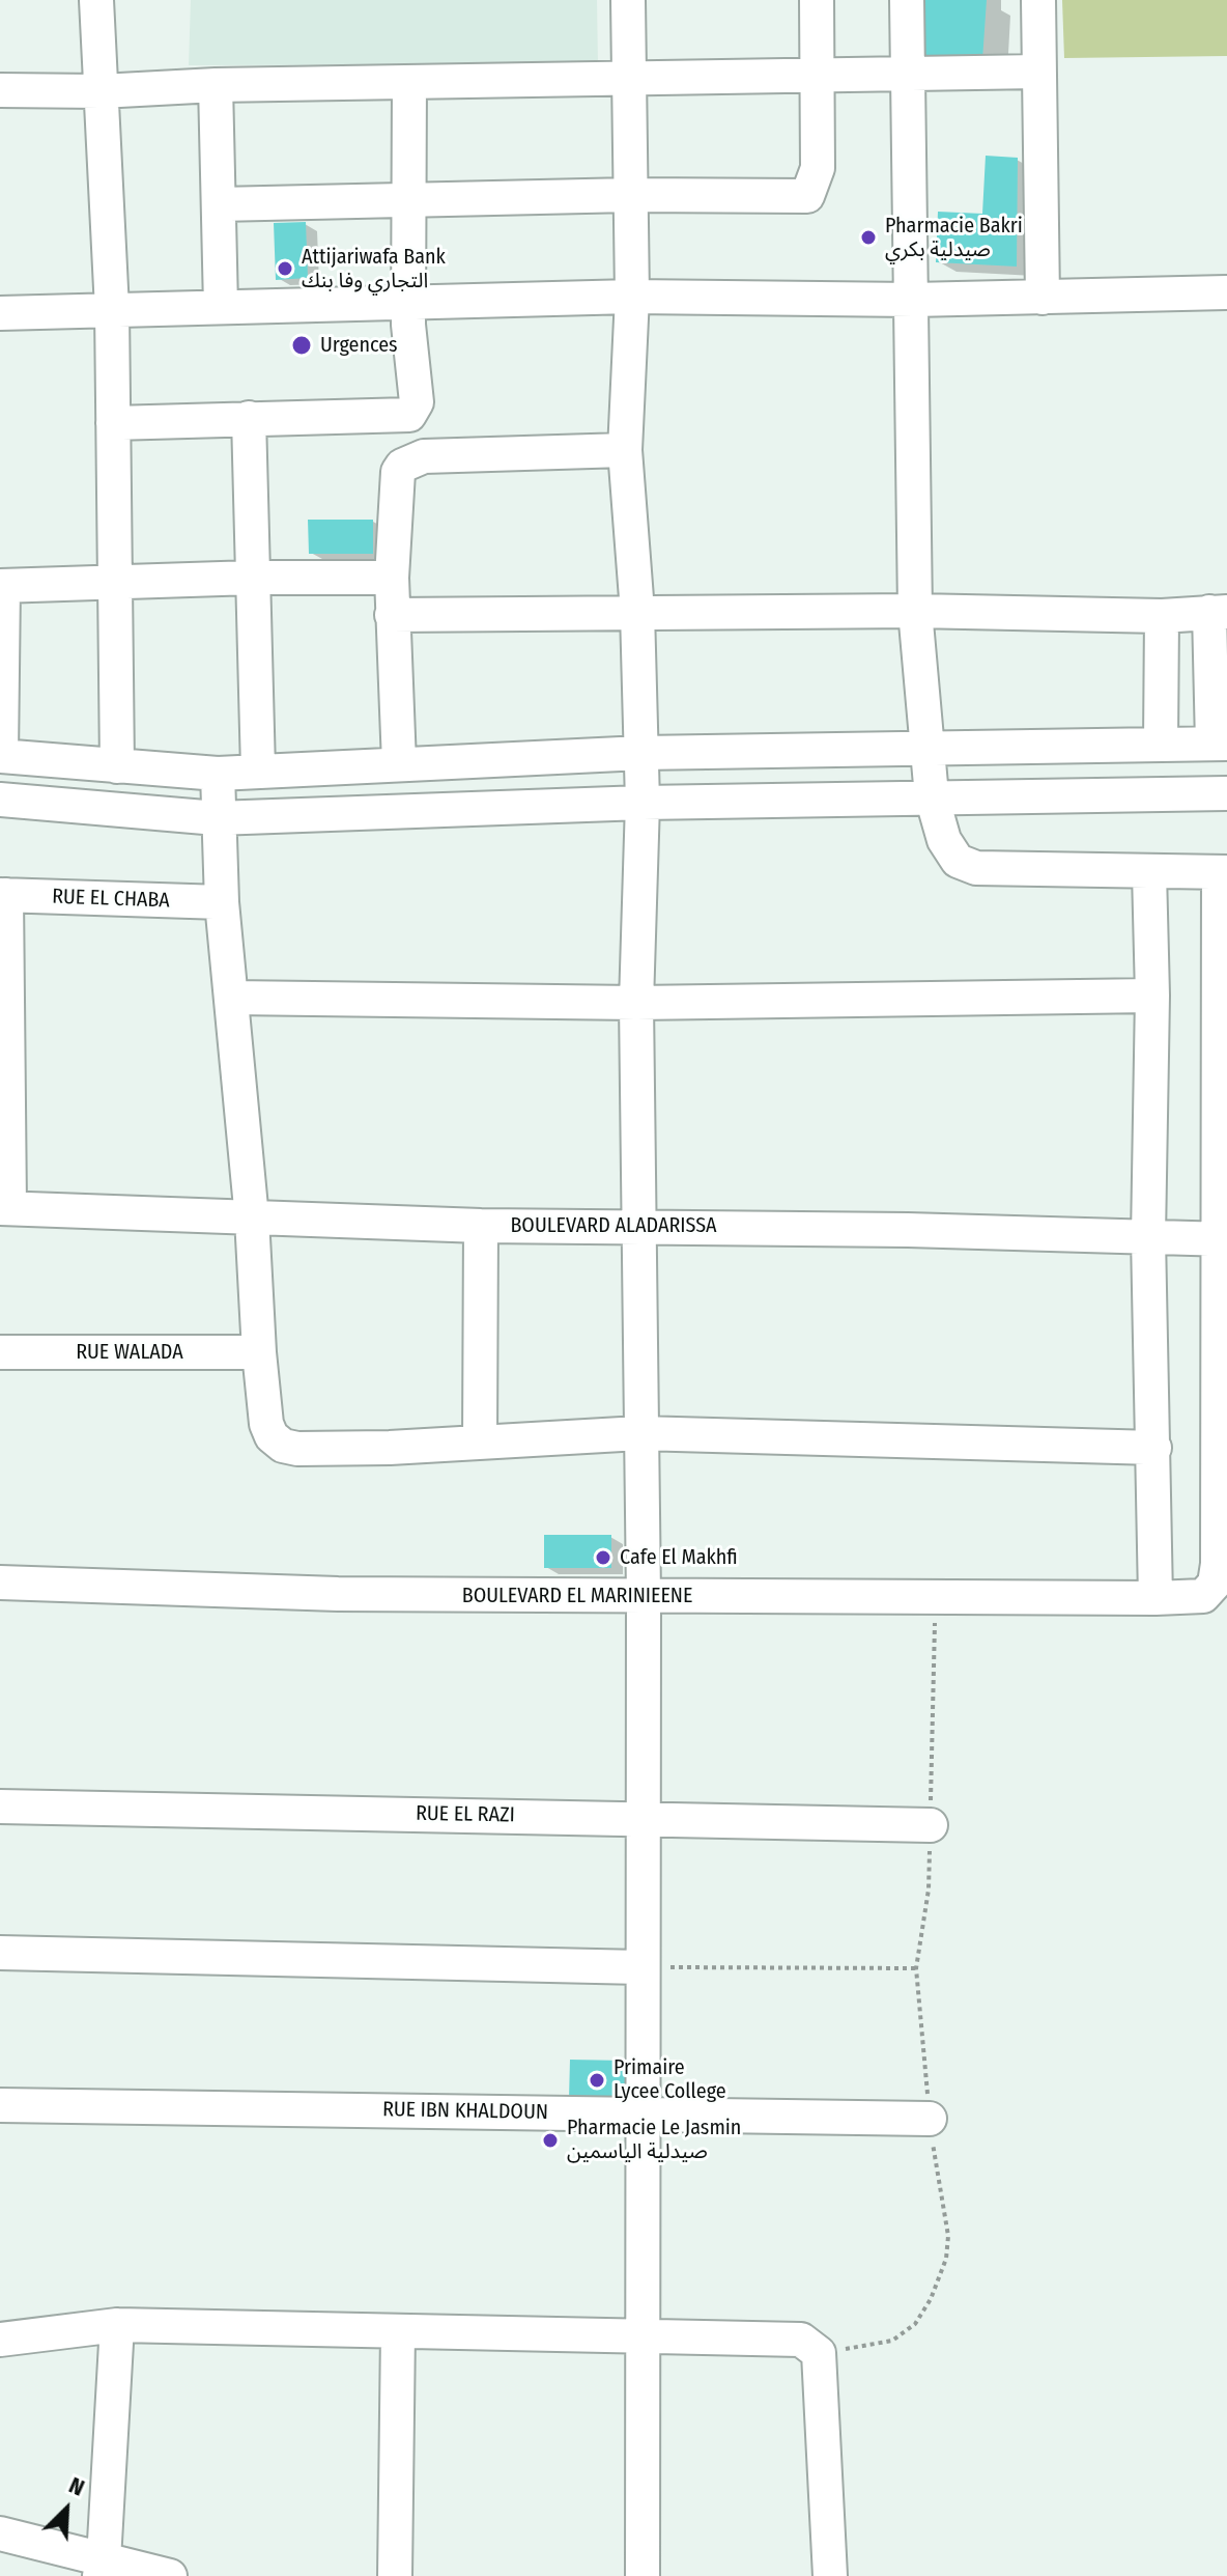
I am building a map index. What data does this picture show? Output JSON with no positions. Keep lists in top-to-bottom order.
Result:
{
  "streets": {
    "street": [
      "RUE EL CHABA",
      "BOULEVARD ALADARISSA",
      "RUE WALADA",
      "BOULEVARD EL MARINIEENE",
      "RUE EL RAZI",
      "RUE IBN KHALDOUN"
    ]
  },
  "crossings": [
    ["BOULEVARD ALADARISSA", "BOULEVARD EL MARINIEENE"]
  ],
  "places": [
    "Pharmacie Bakri صيدلية بكري",
    "Attijariwafa Bank التجاري وفا بنك",
    "Urgences",
    "Cafe El Makhfi",
    "Primaire Lycee College",
    "Pharmacie Le Jasmin صيدلية الياسمين"
  ],
  "north": "top right"
}
